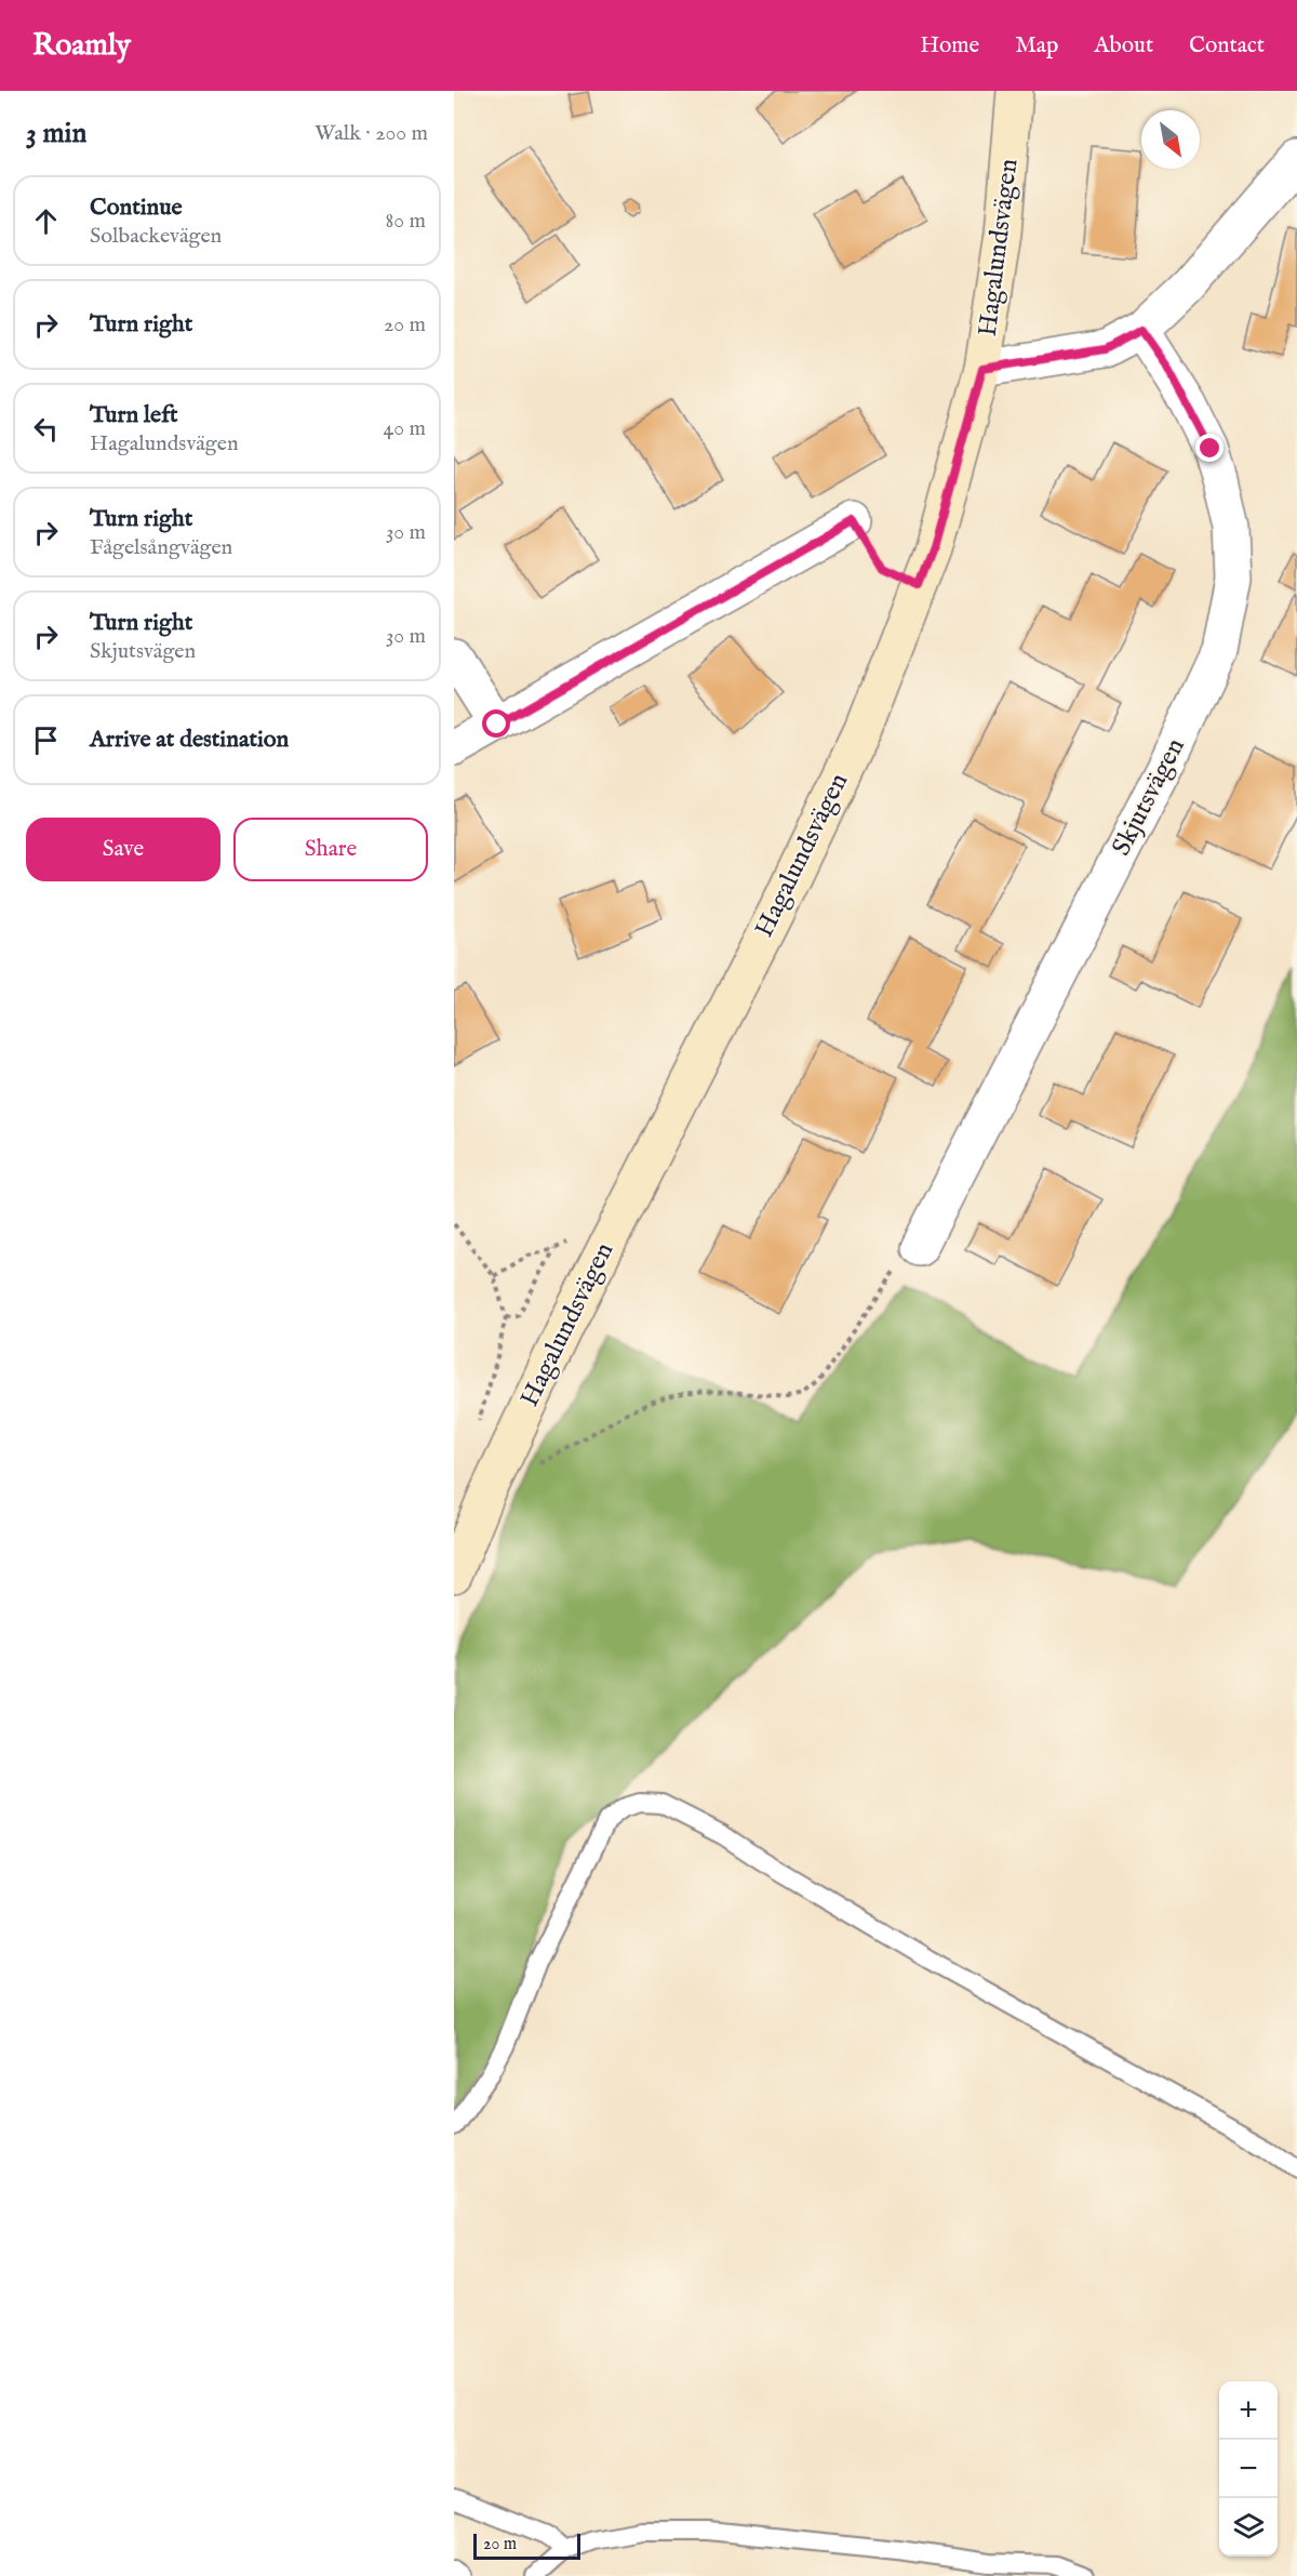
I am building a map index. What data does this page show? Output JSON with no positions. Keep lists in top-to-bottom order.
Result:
{
  "streets": {
    "street": ["Hagalundsvägen", "Skjutsvägen"]
  },
  "scale_bar": "20 m",
  "north": "bottom right",
  "page": {
    "header": "Roamly",
    "nav": [
      "Home",
      "Map",
      "About",
      "Contact"
    ],
    "heading": ["3 min", "Walk · 200 m"],
    "list": [
      ["Continue", "Solbackevägen", "80 m"],
      ["Turn right", "20 m"],
      ["Turn left", "Hagalundsvägen", "40 m"],
      ["Turn right", "Fågelsångvägen", "30 m"],
      ["Turn right", "Skjutsvägen", "30 m"],
      "Arrive at destination"
    ],
    "buttons": ["Save", "Share"],
    "map_buttons": ["+", "−"],
    "scale": "20 m"
  }
}
